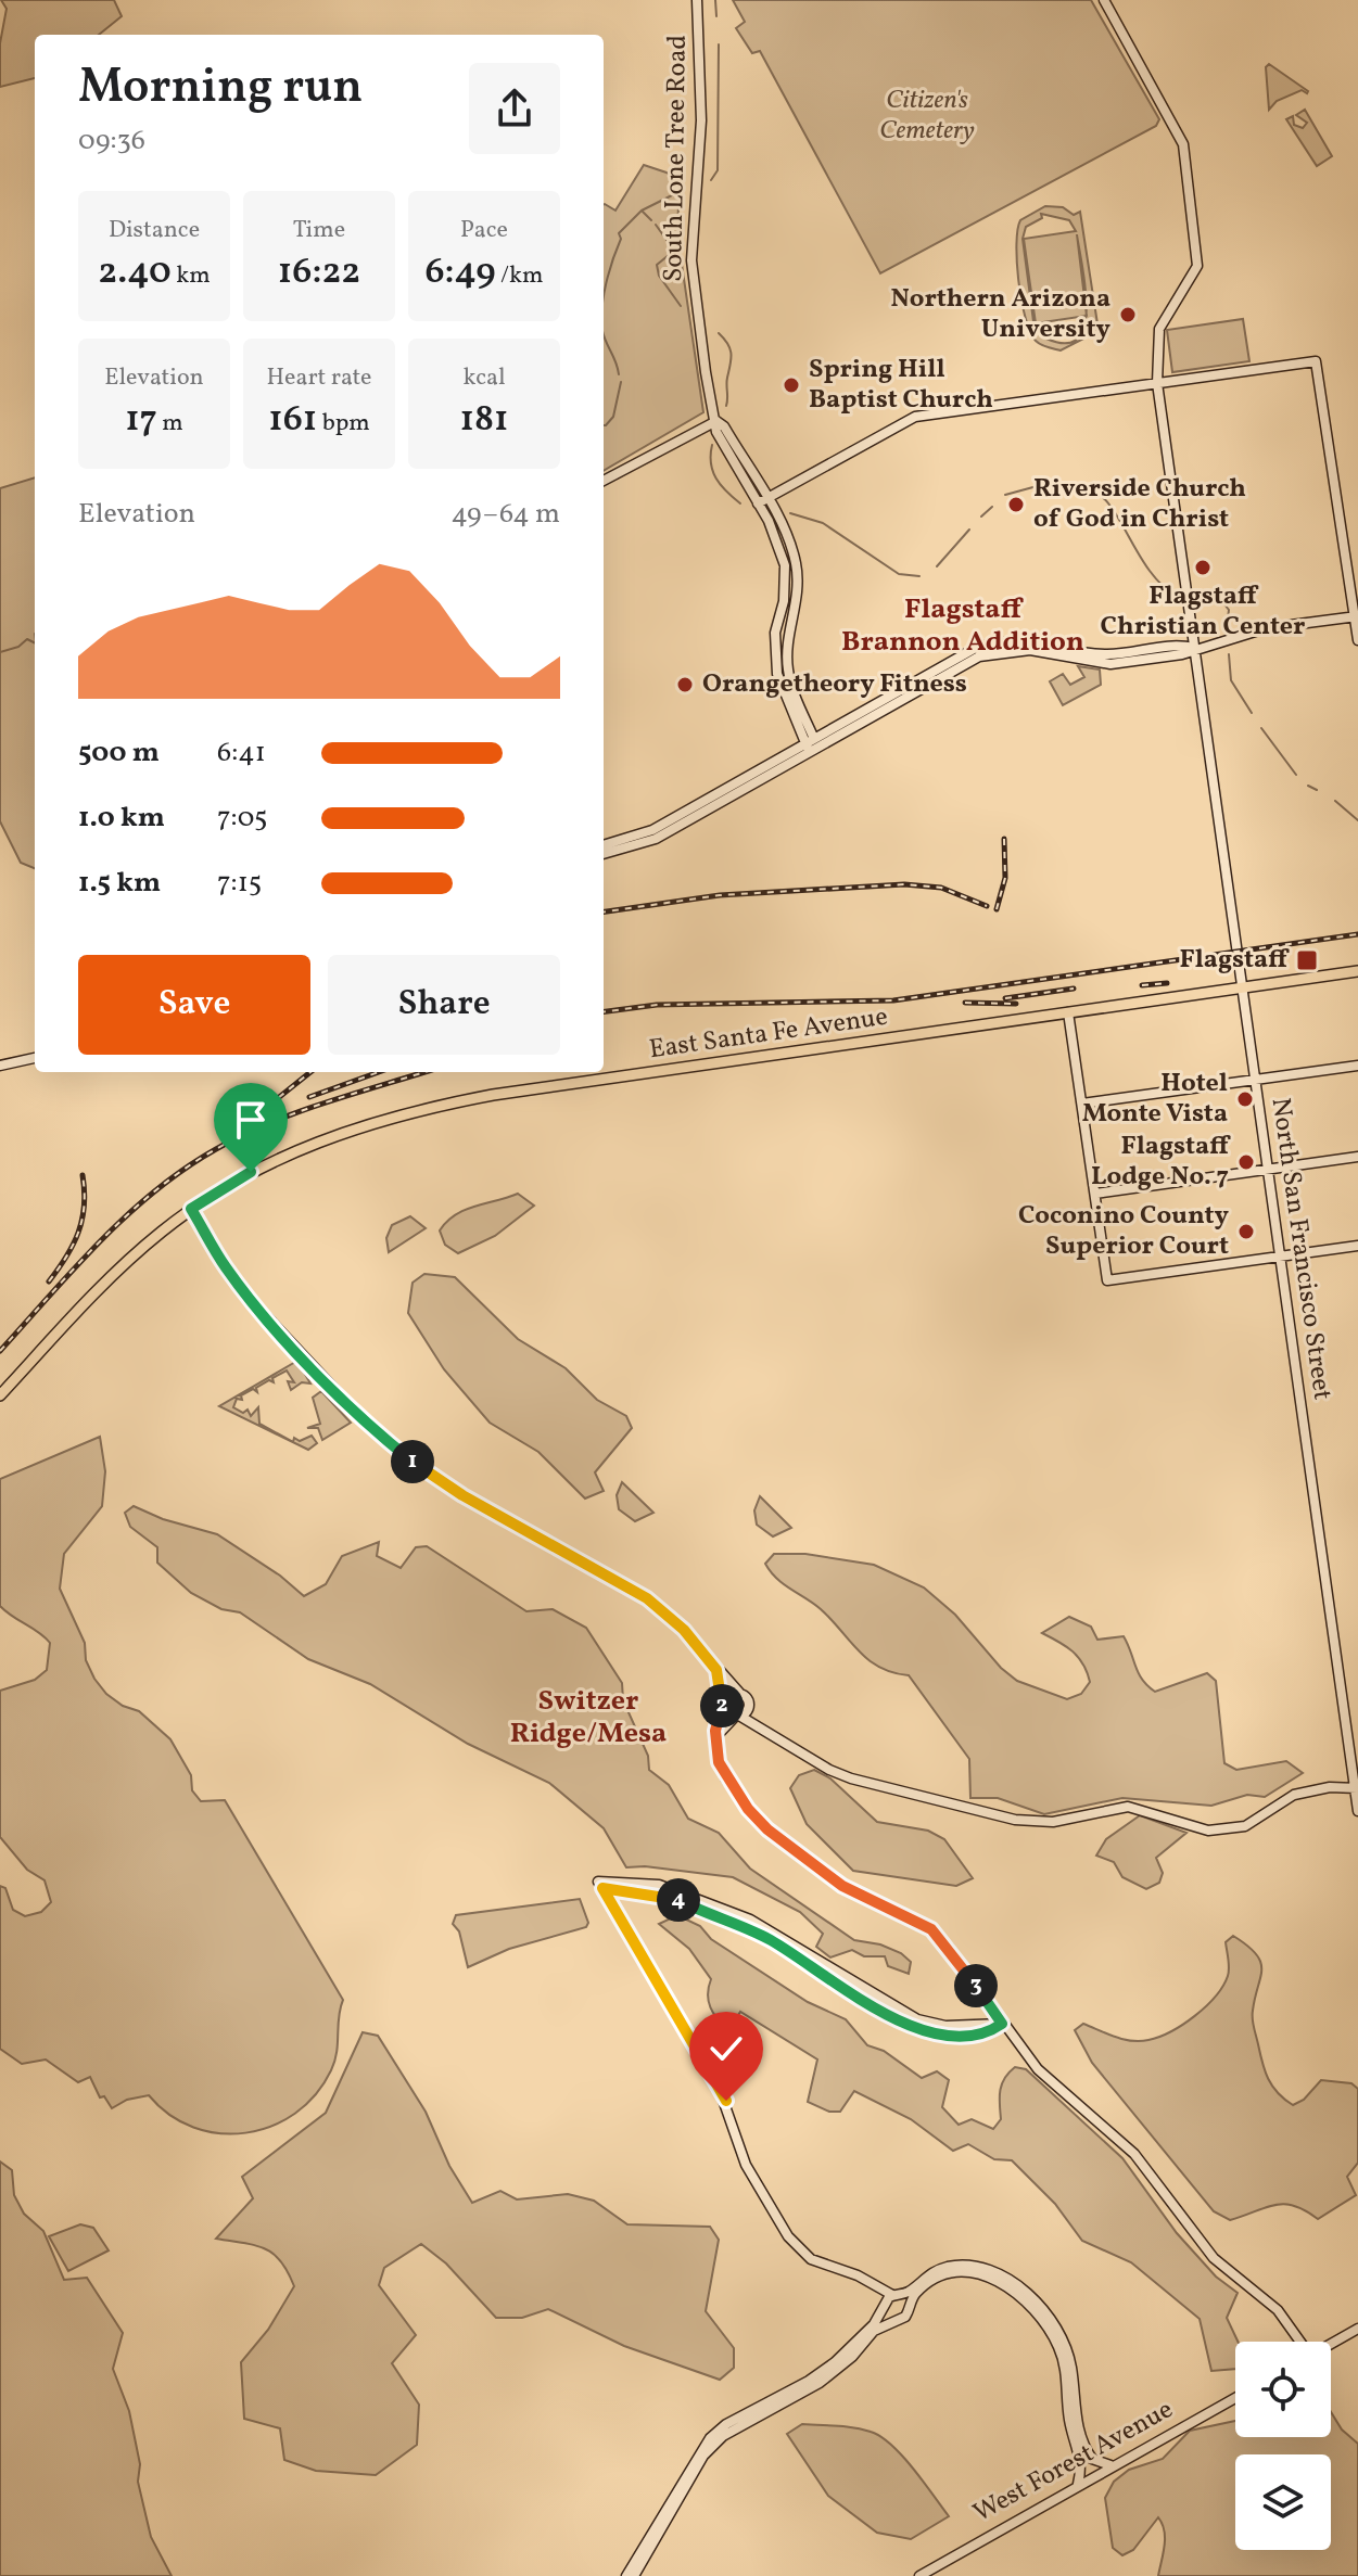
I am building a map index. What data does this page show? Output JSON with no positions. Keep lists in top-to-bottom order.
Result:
{
  "streets": {
    "main road": ["East Santa Fe Avenue"],
    "street": ["South Lone Tree Road", "North San Francisco Street", "West Forest Avenue"]
  },
  "crossings": [
    ["East Santa Fe Avenue", "North San Francisco Street"]
  ],
  "districts": ["Flagstaff Brannon Addition", "Switzer Ridge/Mesa"],
  "parks": ["Citizen's Cemetery"],
  "places": {
    "other": [
      "Northern Arizona University",
      "Spring Hill Baptist Church",
      "Riverside Church of God in Christ",
      "Flagstaff Christian Center",
      "Orangetheory Fitness",
      "Hotel Monte Vista",
      "Flagstaff Lodge No. 7",
      "Coconino County Superior Court"
    ],
    "transit": ["Flagstaff"]
  },
  "page": {
    "heading": ["Morning run", "09:36"],
    "stats": [
      ["Distance", "2.40 km"],
      ["Time", "16:22"],
      ["Pace", "6:49 /km"],
      ["Elevation", "17 m"],
      ["Heart rate", "161 bpm"],
      ["kcal", "181"]
    ],
    "chart": ["Elevation", "49–64 m"],
    "list": [
      {
        "name": "500 m",
        "note": "6:41"
      },
      {
        "name": "1.0 km",
        "note": "7:05"
      },
      {
        "name": "1.5 km",
        "note": "7:15"
      }
    ],
    "buttons": ["Save", "Share"],
    "pins": [
      "1",
      "2",
      "4",
      "3"
    ]
  }
}
